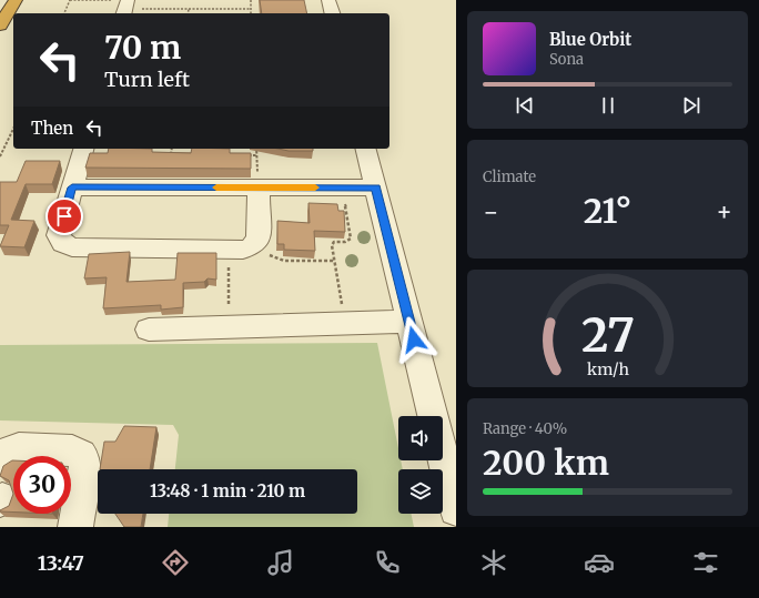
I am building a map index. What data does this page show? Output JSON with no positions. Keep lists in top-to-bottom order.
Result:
{
  "page": {
    "turn": ["70 m", "Turn left"],
    "song": ["Blue Orbit", "Sona"],
    "then": "Then",
    "tile": [
      "Climate",
      ["Range · 40%", "200 km"]
    ],
    "heat": ["−", "21°", "+"],
    "limit": "30",
    "trip": "13:48 · 1 min · 210 m",
    "tabs": "13:47",
    "gauge": ["27", "km/h"]
  }
}
